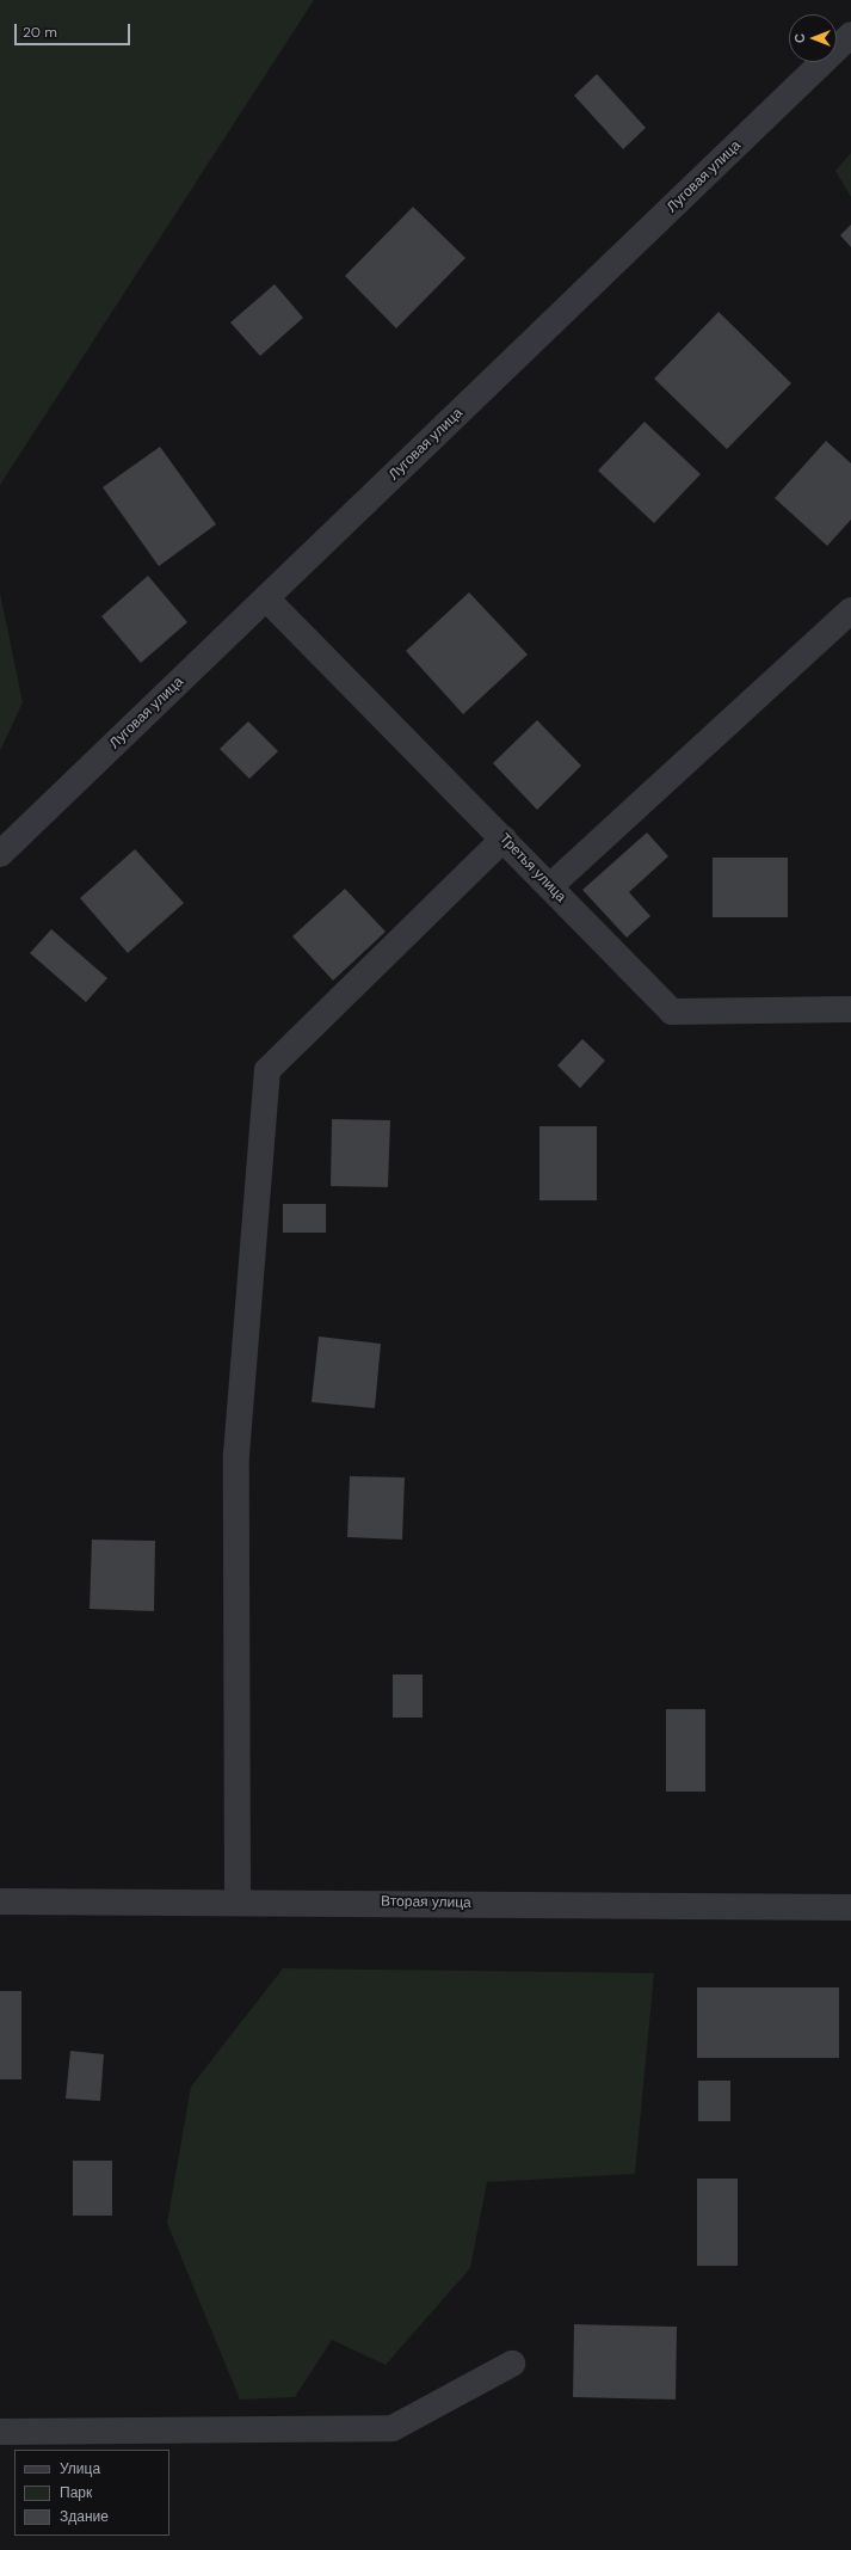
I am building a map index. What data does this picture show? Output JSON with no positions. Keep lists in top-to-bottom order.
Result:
{
  "streets": {
    "street": ["Луговая улица", "Третья улица", "Вторая улица"]
  },
  "crossings": [
    ["Луговая улица", "Третья улица"]
  ],
  "legend": ["Улица", "Парк", "Здание"],
  "scale_bar": "20 m",
  "north": "left"
}
